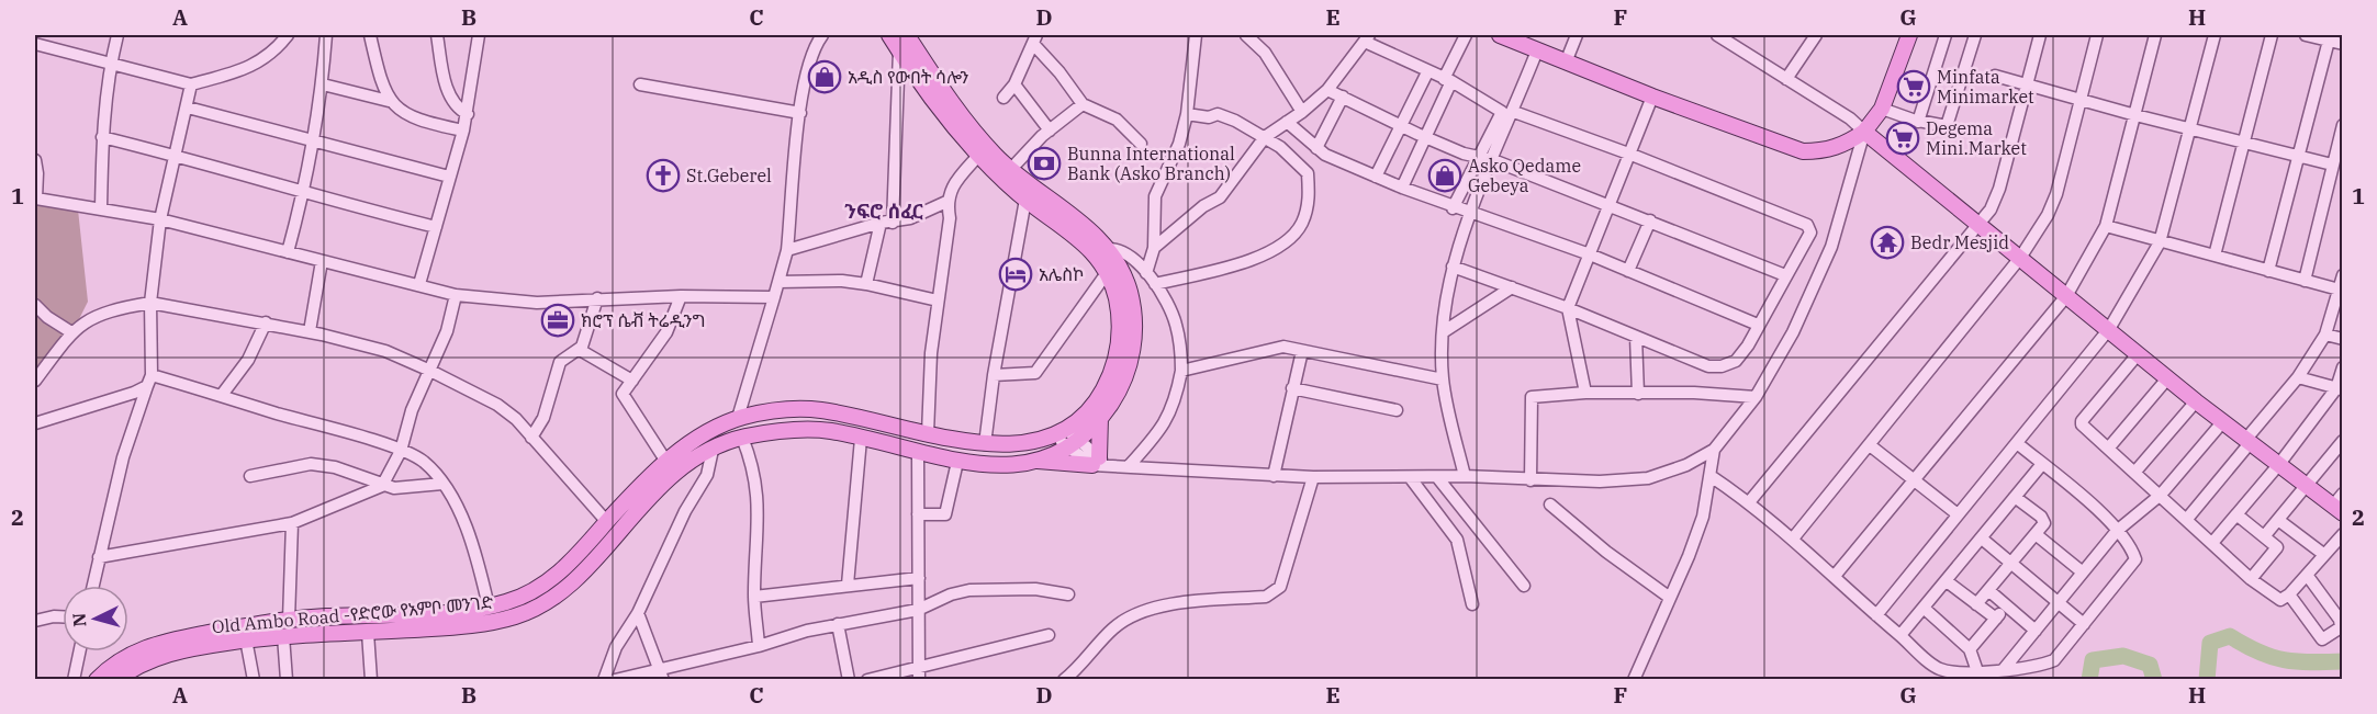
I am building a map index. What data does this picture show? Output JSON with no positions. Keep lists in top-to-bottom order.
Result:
{
  "streets": {
    "main road": ["Old Ambo Road -የድሮው የአምቦ መንገድ"]
  },
  "districts": ["ንፍሮ ሰፈር"],
  "places": {
    "shop": ["አዲስ የውበት ሳሎን", "Asko Qedame Gebeya"],
    "supermarket": ["Minfata Minimarket", "Degema Mini.Market"],
    "bank": ["Bunna International Bank (Asko Branch)"],
    "church": ["St.Geberel"],
    "temple": ["Bedr Mesjid"],
    "hotel": ["አሌስኮ"],
    "office": ["ክሮፕ ሴቭ ትሬዲንግ"]
  },
  "north": "left",
  "grid": {
    "columns": [
      "A",
      "B",
      "C",
      "D",
      "E",
      "F",
      "G",
      "H"
    ],
    "rows": ["1", "2"]
  }
}
